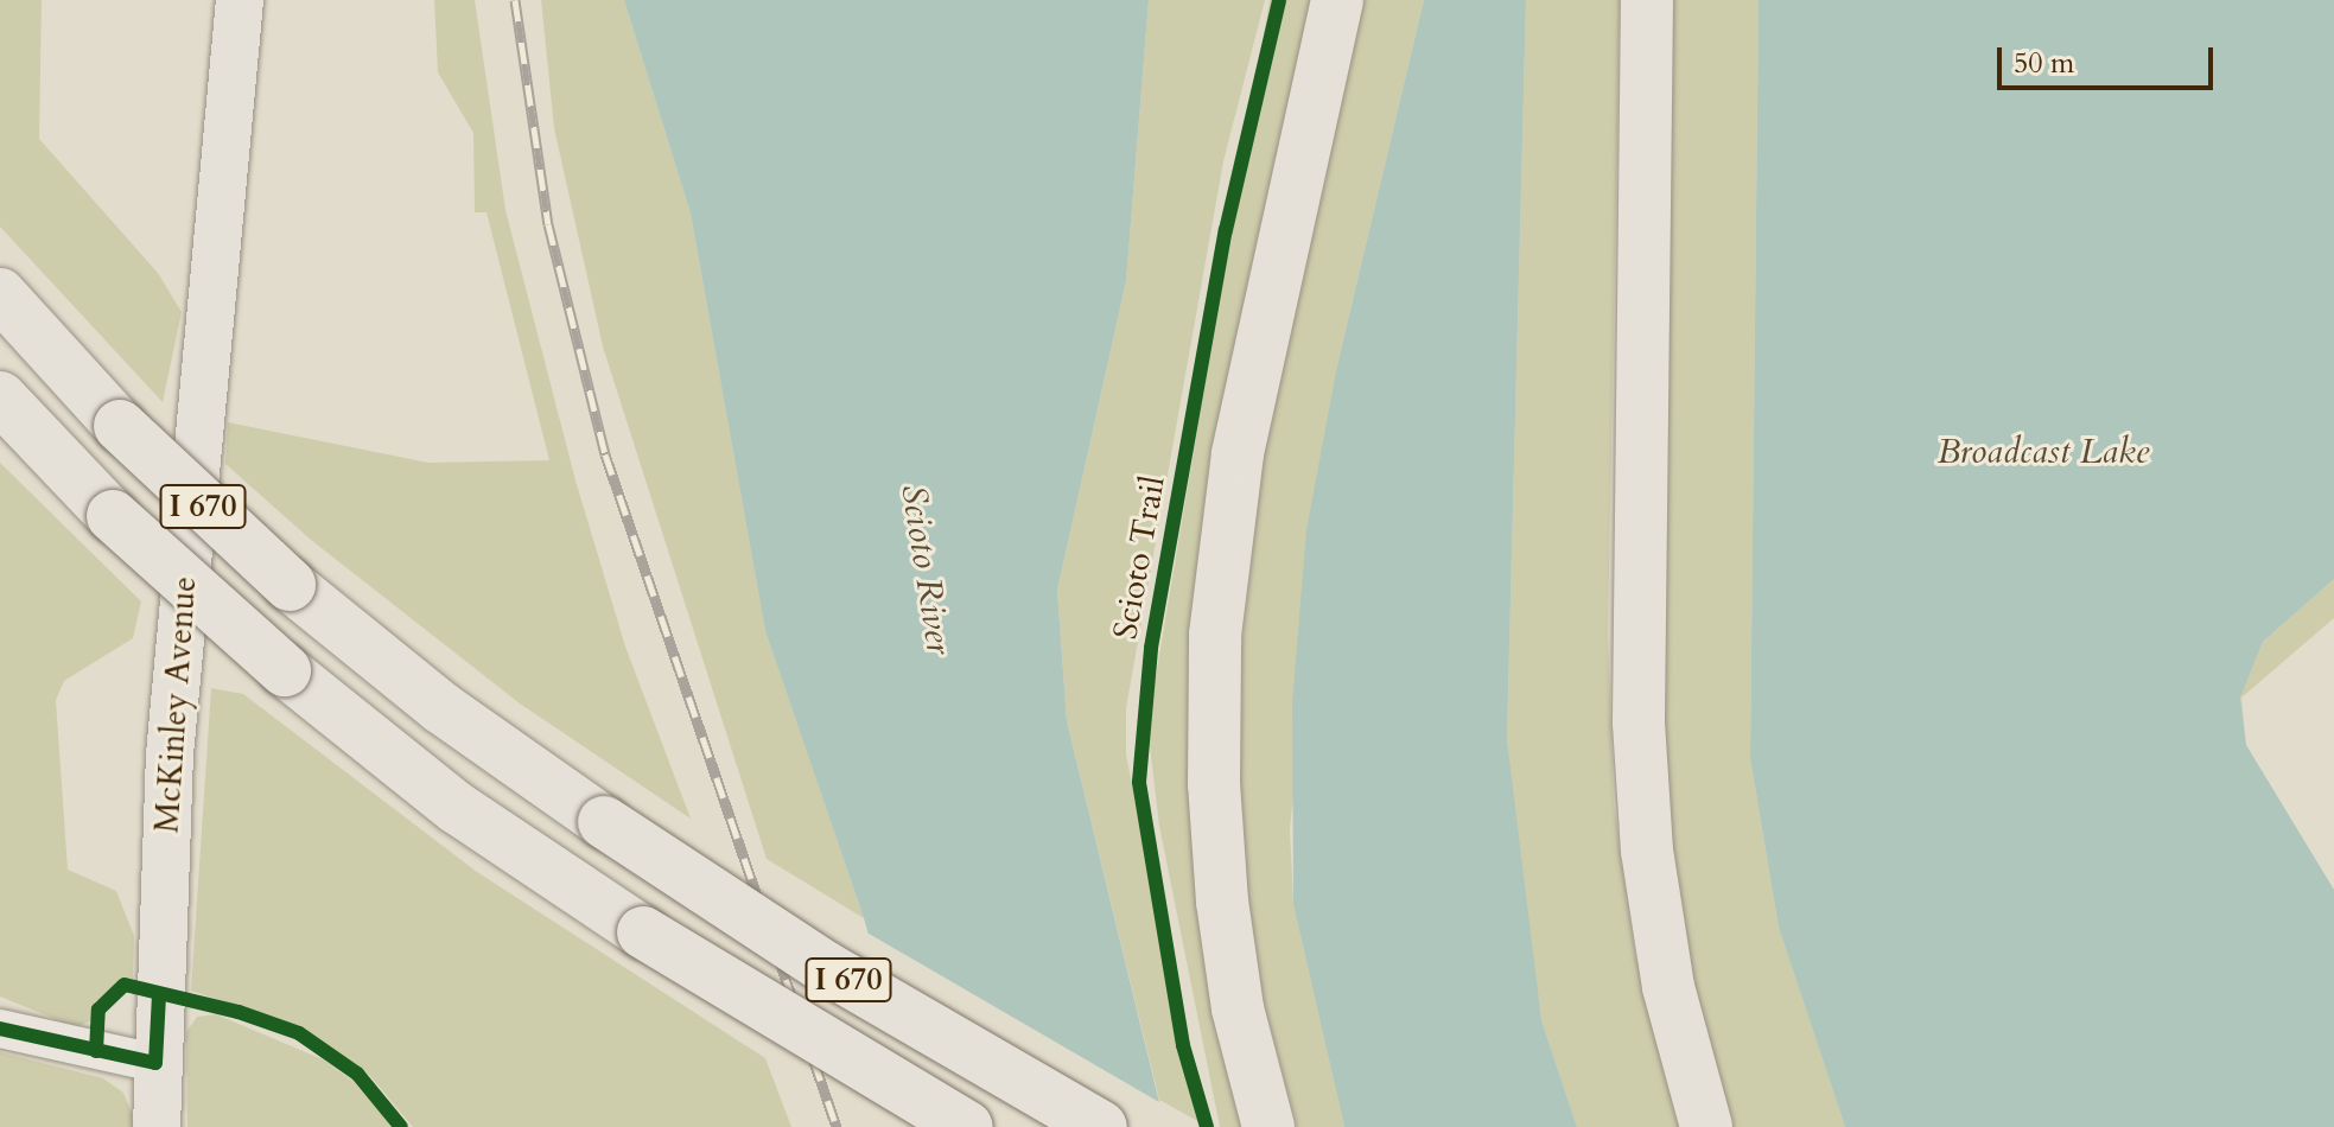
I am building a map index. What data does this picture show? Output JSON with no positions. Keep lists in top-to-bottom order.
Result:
{
  "streets": {
    "highway": ["I 670"],
    "main road": ["McKinley Avenue"],
    "cycle path": ["Scioto Trail"]
  },
  "water": ["Broadcast Lake", "Scioto River"],
  "scale_bar": "50 m"
}
